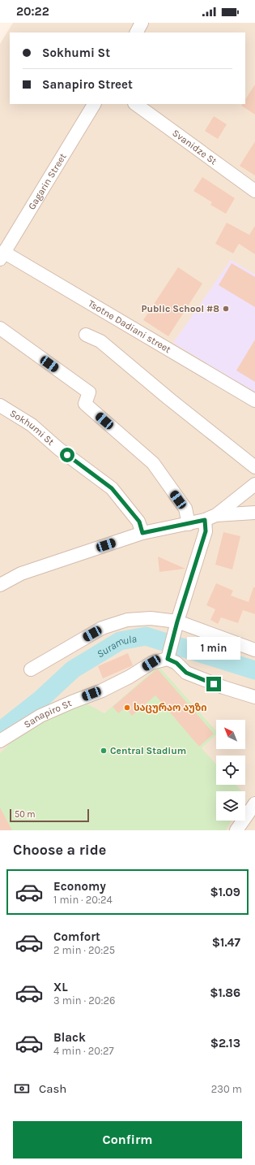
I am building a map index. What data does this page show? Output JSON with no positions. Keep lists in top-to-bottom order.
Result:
{
  "streets": {
    "street": [
      "Svanidze St",
      "Gagarin Street",
      "Tsotne Dadiani street",
      "Sokhumi St",
      "Sanapiro St"
    ]
  },
  "crossings": [
    ["Gagarin Street", "Tsotne Dadiani street"]
  ],
  "water": ["Suramula"],
  "places": ["Public School #8", "საცურაო აუზი", "Central Stadium"],
  "scale_bar": "50 m",
  "north": "top left",
  "page": {
    "status": "20:22",
    "banner": ["Sokhumi St", "Sanapiro Street"],
    "bubble": "1 min",
    "scale": "50 m",
    "heading": "Choose a ride",
    "list": [
      {
        "name": "Economy",
        "note": "1 min · 20:24",
        "value": "$1.09"
      },
      {
        "name": "Comfort",
        "note": "2 min · 20:25",
        "value": "$1.47"
      },
      {
        "name": "XL",
        "note": "3 min · 20:26",
        "value": "$1.86"
      },
      {
        "name": "Black",
        "note": "4 min · 20:27",
        "value": "$2.13"
      }
    ],
    "pay": ["Cash", "230 m"],
    "buttons": "Confirm"
  }
}
